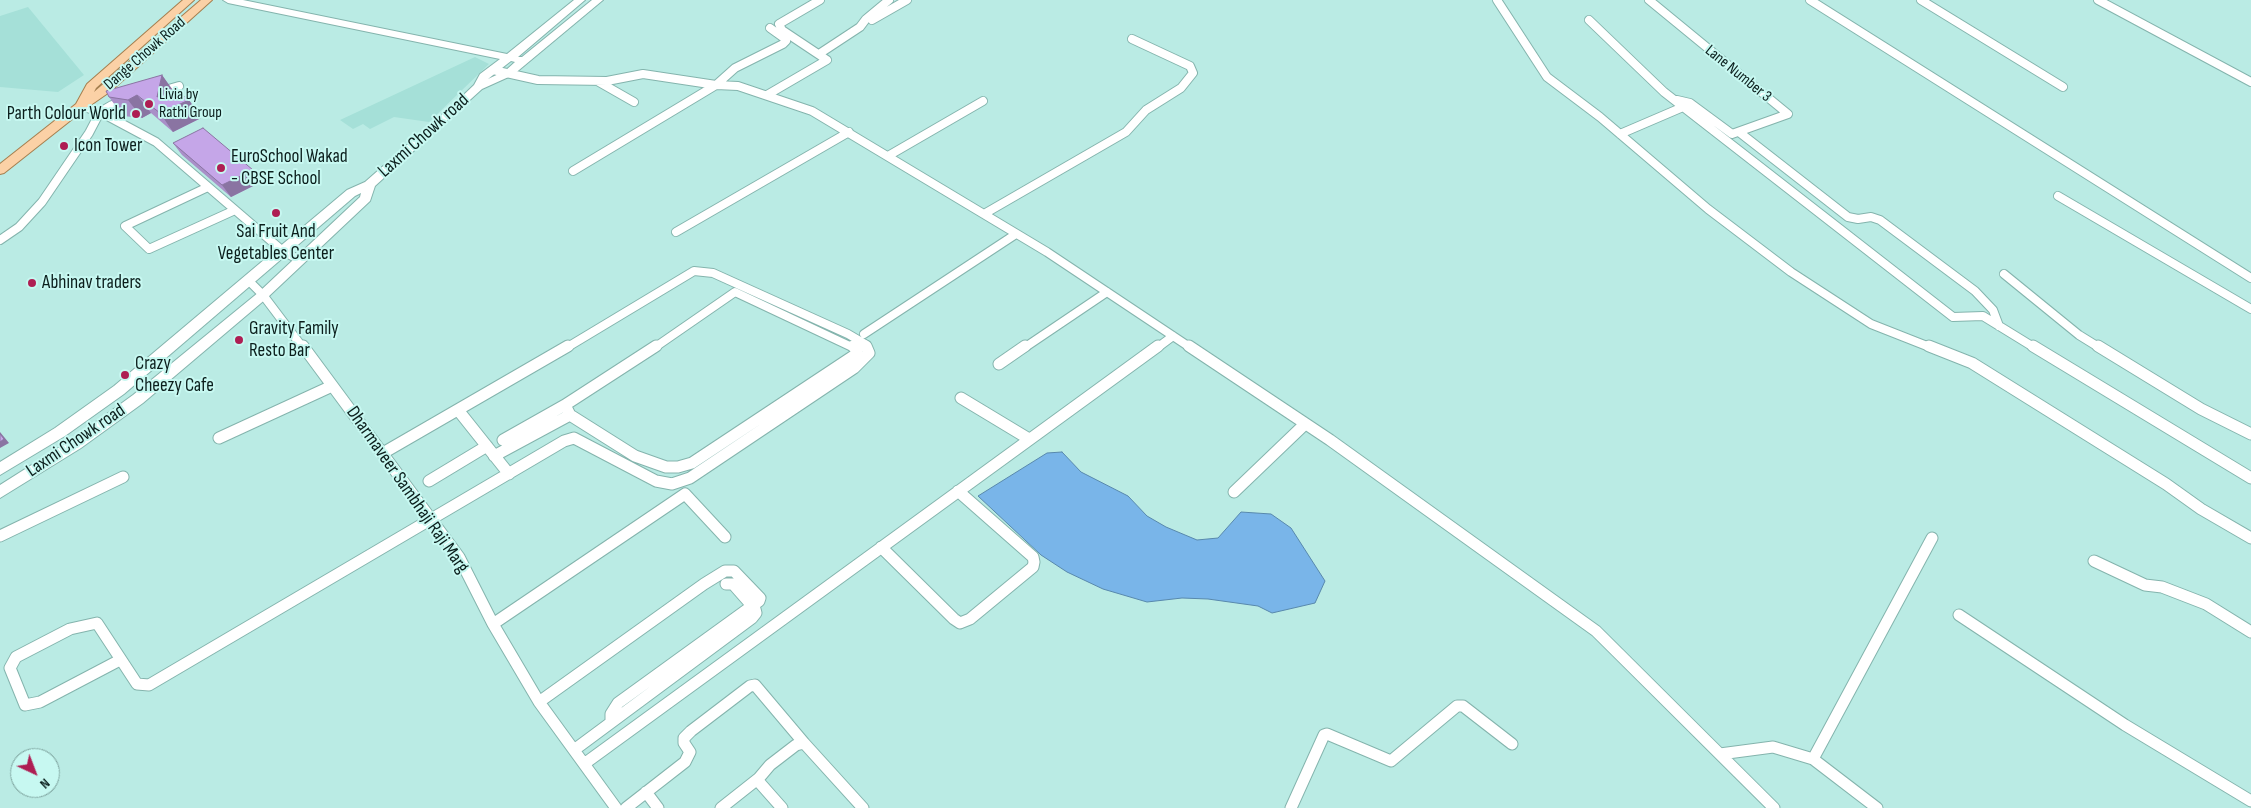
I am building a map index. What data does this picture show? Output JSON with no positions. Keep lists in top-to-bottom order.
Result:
{
  "streets": {
    "main road": ["Dange Chowk Road", "Laxmi Chowk road"],
    "street": ["Lane Number 3", "Dharmaveer Sambhaji Raji Marg"]
  },
  "crossings": [
    ["Laxmi Chowk road", "Dharmaveer Sambhaji Raji Marg"]
  ],
  "places": [
    "Livia by Rathi Group",
    "Parth Colour World",
    "Icon Tower",
    "EuroSchool Wakad - CBSE School",
    "Sai Fruit And Vegetables Center",
    "Abhinav traders",
    "Gravity Family Resto Bar",
    "Crazy Cheezy Cafe"
  ],
  "north": "bottom right"
}
